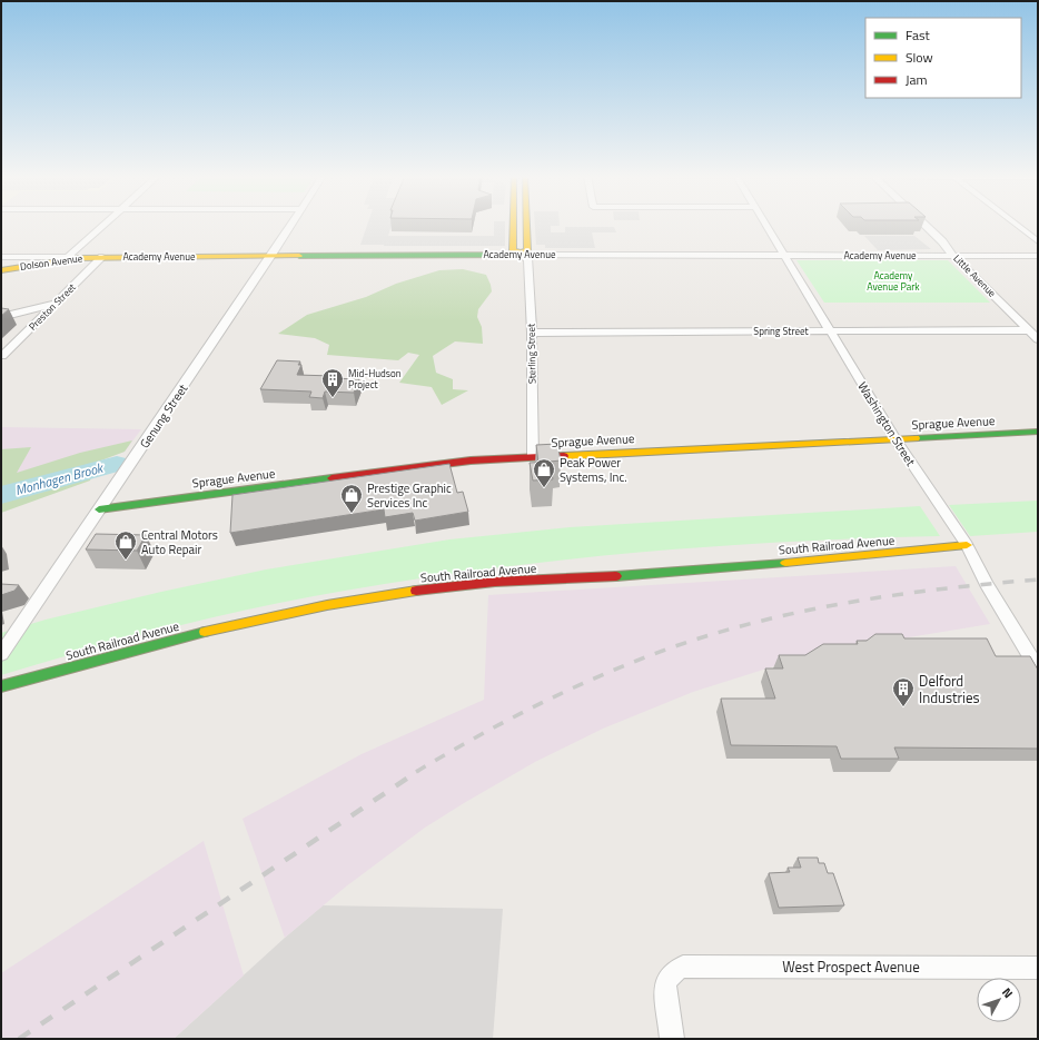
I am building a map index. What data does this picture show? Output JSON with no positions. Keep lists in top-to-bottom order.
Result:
{
  "streets": {
    "street": [
      "Academy Avenue",
      "Dolson Avenue",
      "Little Avenue",
      "Preston Street",
      "Spring Street",
      "Sterling Street",
      "Genung Street",
      "Sprague Avenue",
      "Washington Street",
      "South Railroad Avenue",
      "West Prospect Avenue"
    ]
  },
  "crossings": [
    ["Academy Avenue", "Dolson Avenue"],
    ["Academy Avenue", "Little Avenue"],
    ["Academy Avenue", "Preston Street"],
    ["Academy Avenue", "Sterling Street"],
    ["Academy Avenue", "Genung Street"],
    ["Academy Avenue", "Washington Street"],
    ["Dolson Avenue", "Preston Street"],
    ["Little Avenue", "Spring Street"],
    ["Spring Street", "Sterling Street"],
    ["Spring Street", "Washington Street"],
    ["Sterling Street", "Sprague Avenue"],
    ["Genung Street", "Sprague Avenue"],
    ["Sprague Avenue", "Washington Street"],
    ["Washington Street", "South Railroad Avenue"]
  ],
  "water": ["Monhagen Brook"],
  "parks": ["Academy Avenue Park"],
  "places": {
    "building": ["Mid-Hudson Project", "Delford Industries"],
    "shop": ["Peak Power Systems, Inc.", "Prestige Graphic Services Inc", "Central Motors Auto Repair"]
  },
  "legend": ["Fast", "Slow", "Jam"],
  "north": "top right"
}
